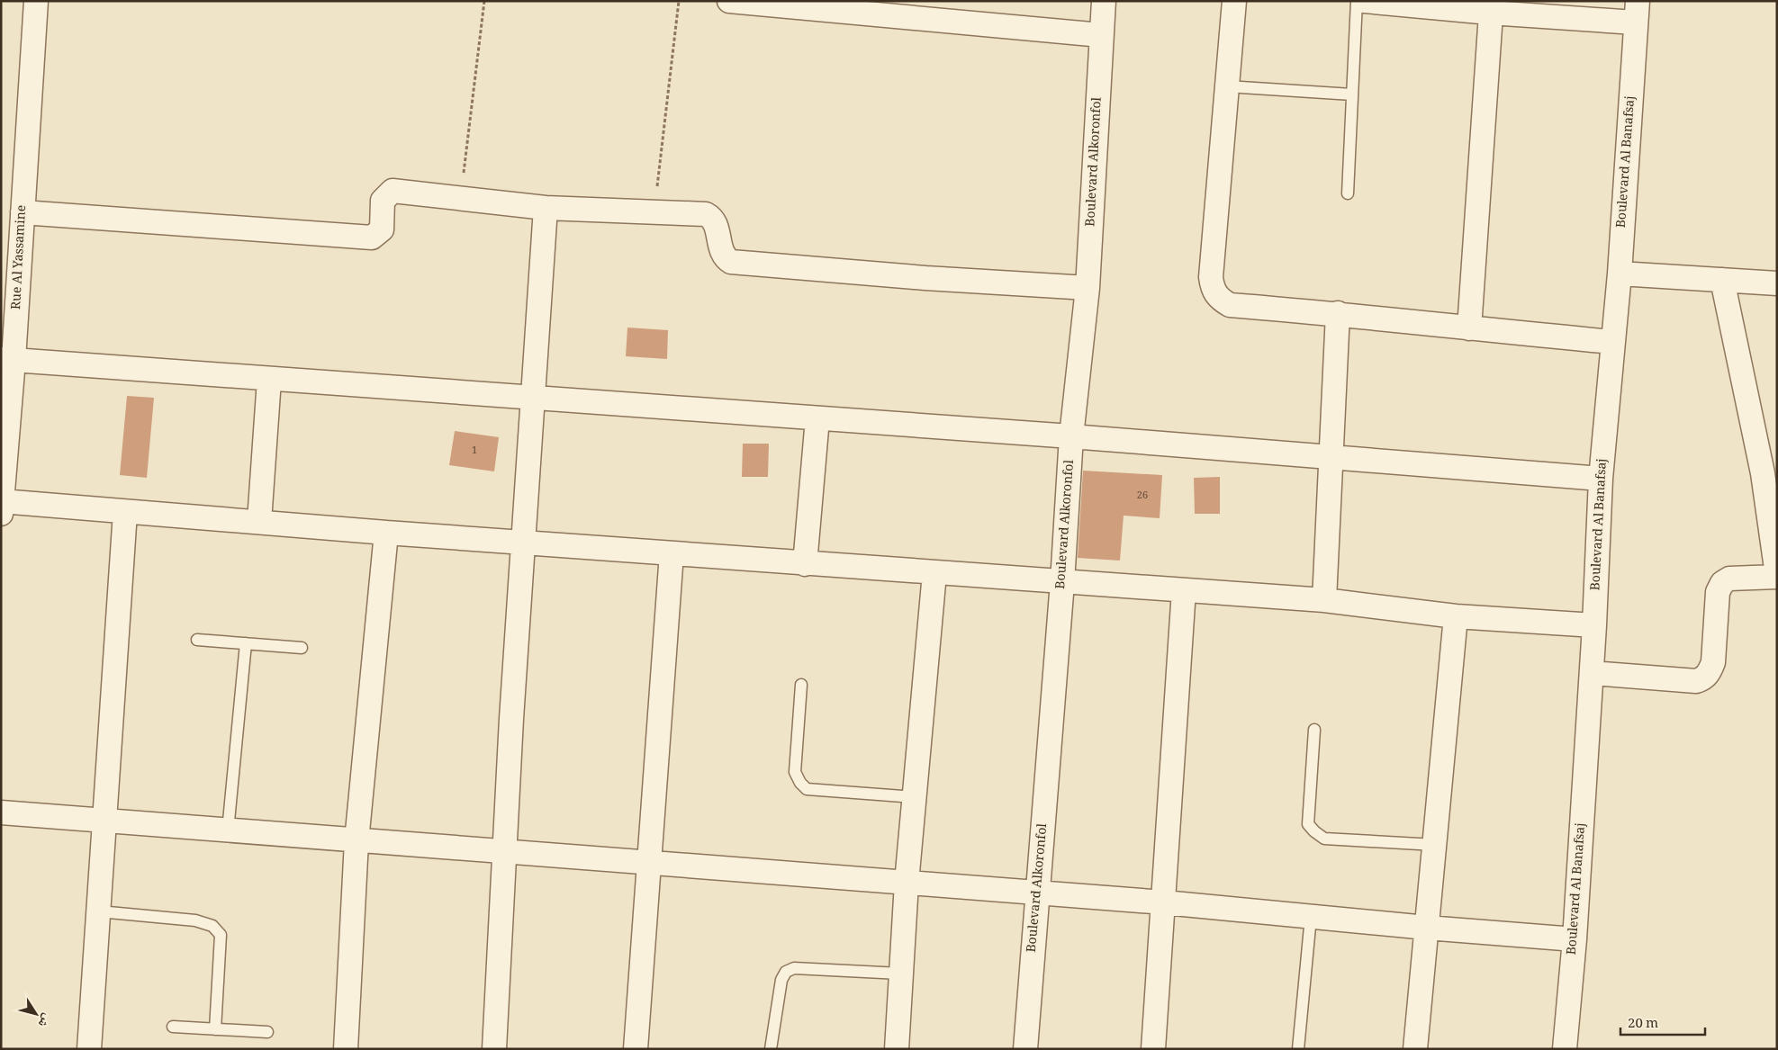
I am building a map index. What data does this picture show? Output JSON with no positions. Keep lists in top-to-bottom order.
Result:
{
  "streets": {
    "street": ["Boulevard Alkoronfol", "Boulevard Al Banafsaj", "Rue Al Yassamine"]
  },
  "house_numbers": ["1", "26"],
  "scale_bar": "20 m",
  "north": "bottom right"
}
